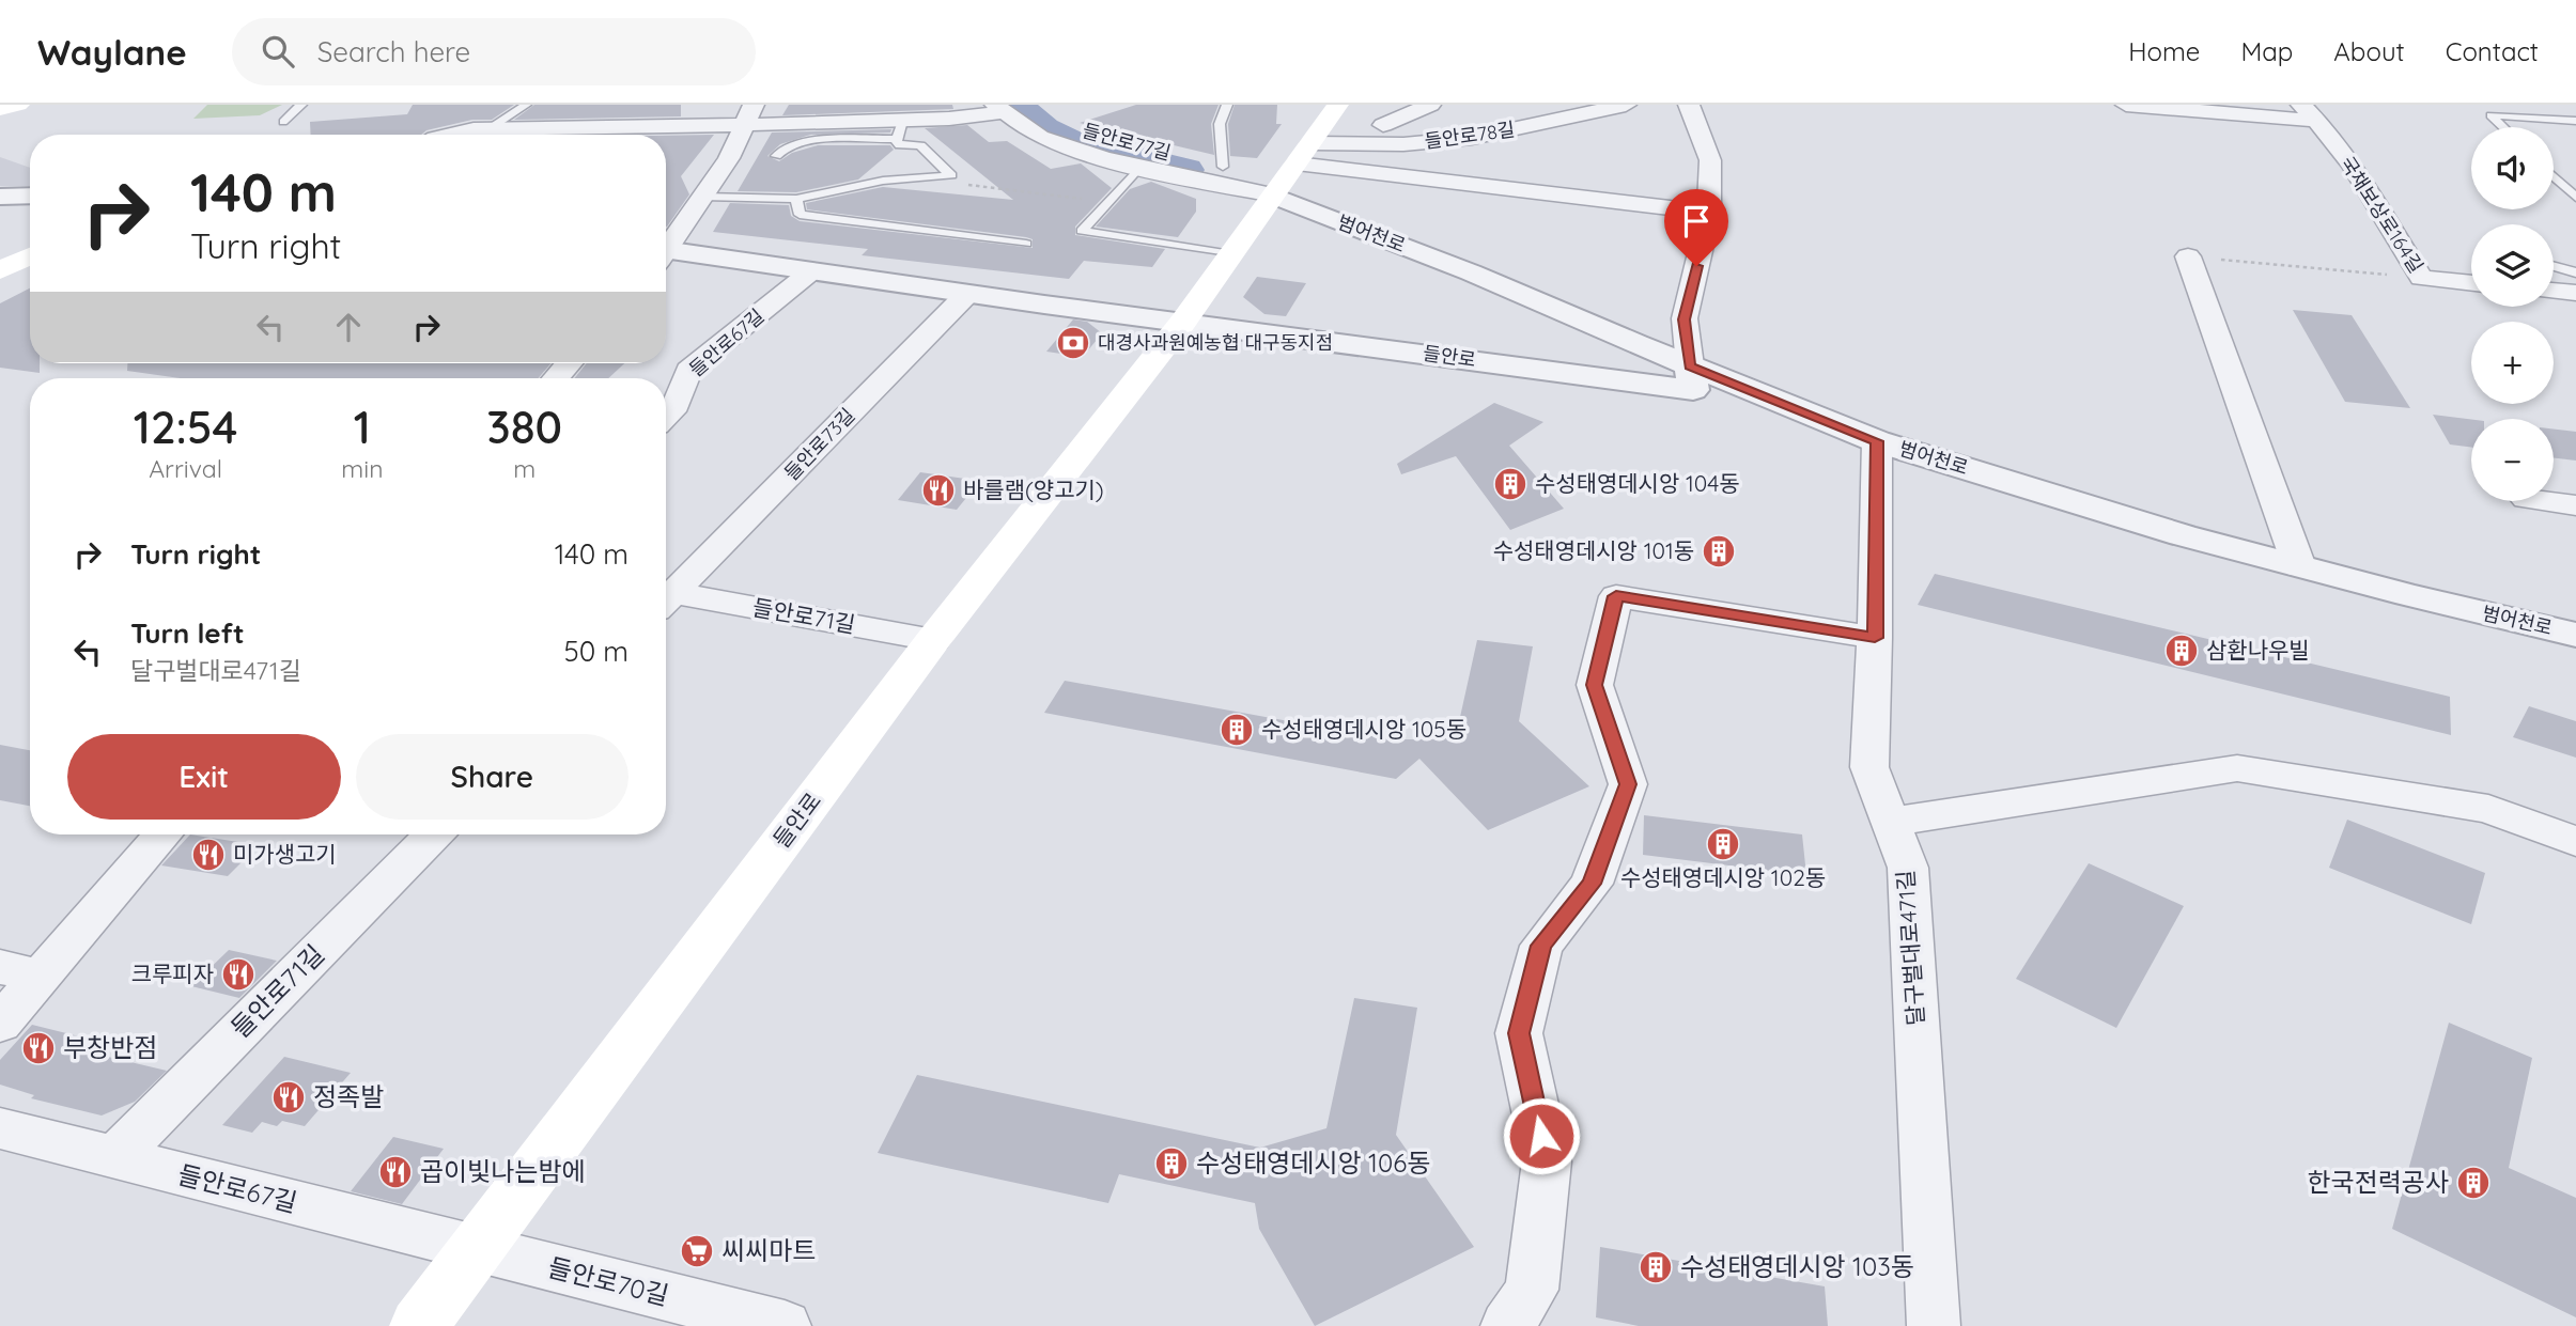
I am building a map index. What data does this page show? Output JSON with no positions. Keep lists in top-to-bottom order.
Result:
{
  "streets": {
    "main road": ["들안로"],
    "street": [
      "들안로78길",
      "들안로77길",
      "국채보상로164길",
      "범어천로",
      "들안로67길",
      "들안로73길",
      "들안로71길",
      "달구벌대로471길",
      "들안로70길"
    ]
  },
  "crossings": [
    ["들안로78길", "들안로"],
    ["들안로77길", "범어천로"],
    ["들안로77길", "들안로"],
    ["범어천로", "들안로"],
    ["범어천로", "달구벌대로471길"],
    ["들안로67길", "들안로"],
    ["들안로67길", "들안로71길"],
    ["들안로67길", "들안로70길"],
    ["들안로", "들안로71길"],
    ["들안로", "들안로70길"]
  ],
  "places": {
    "bank": ["대경사과원예농협 대구동지점"],
    "building": [
      "수성태영데시앙 104동",
      "수성태영데시앙 101동",
      "삼환나우빌",
      "수성태영데시앙 105동",
      "수성태영데시앙 102동",
      "수성태영데시앙 106동",
      "한국전력공사",
      "수성태영데시앙 103동"
    ],
    "restaurant": [
      "바를램(양고기)",
      "미가생고기",
      "크루피자",
      "부창반점",
      "정족발",
      "곱이빛나는밤에"
    ],
    "supermarket": ["씨씨마트"]
  },
  "page": {
    "header": "Waylane",
    "search": "Search here",
    "nav": [
      "Home",
      "Map",
      "About",
      "Contact"
    ],
    "map_buttons": ["+", "−"],
    "turn": ["140 m", "Turn right"],
    "eta": [
      "12:54",
      "Arrival",
      "1",
      "min",
      "380",
      "m"
    ],
    "list": [
      {
        "name": "Turn right",
        "value": "140 m"
      },
      {
        "name": "Turn left",
        "note": "달구벌대로471길",
        "value": "50 m"
      }
    ],
    "buttons": ["Exit", "Share"]
  }
}
